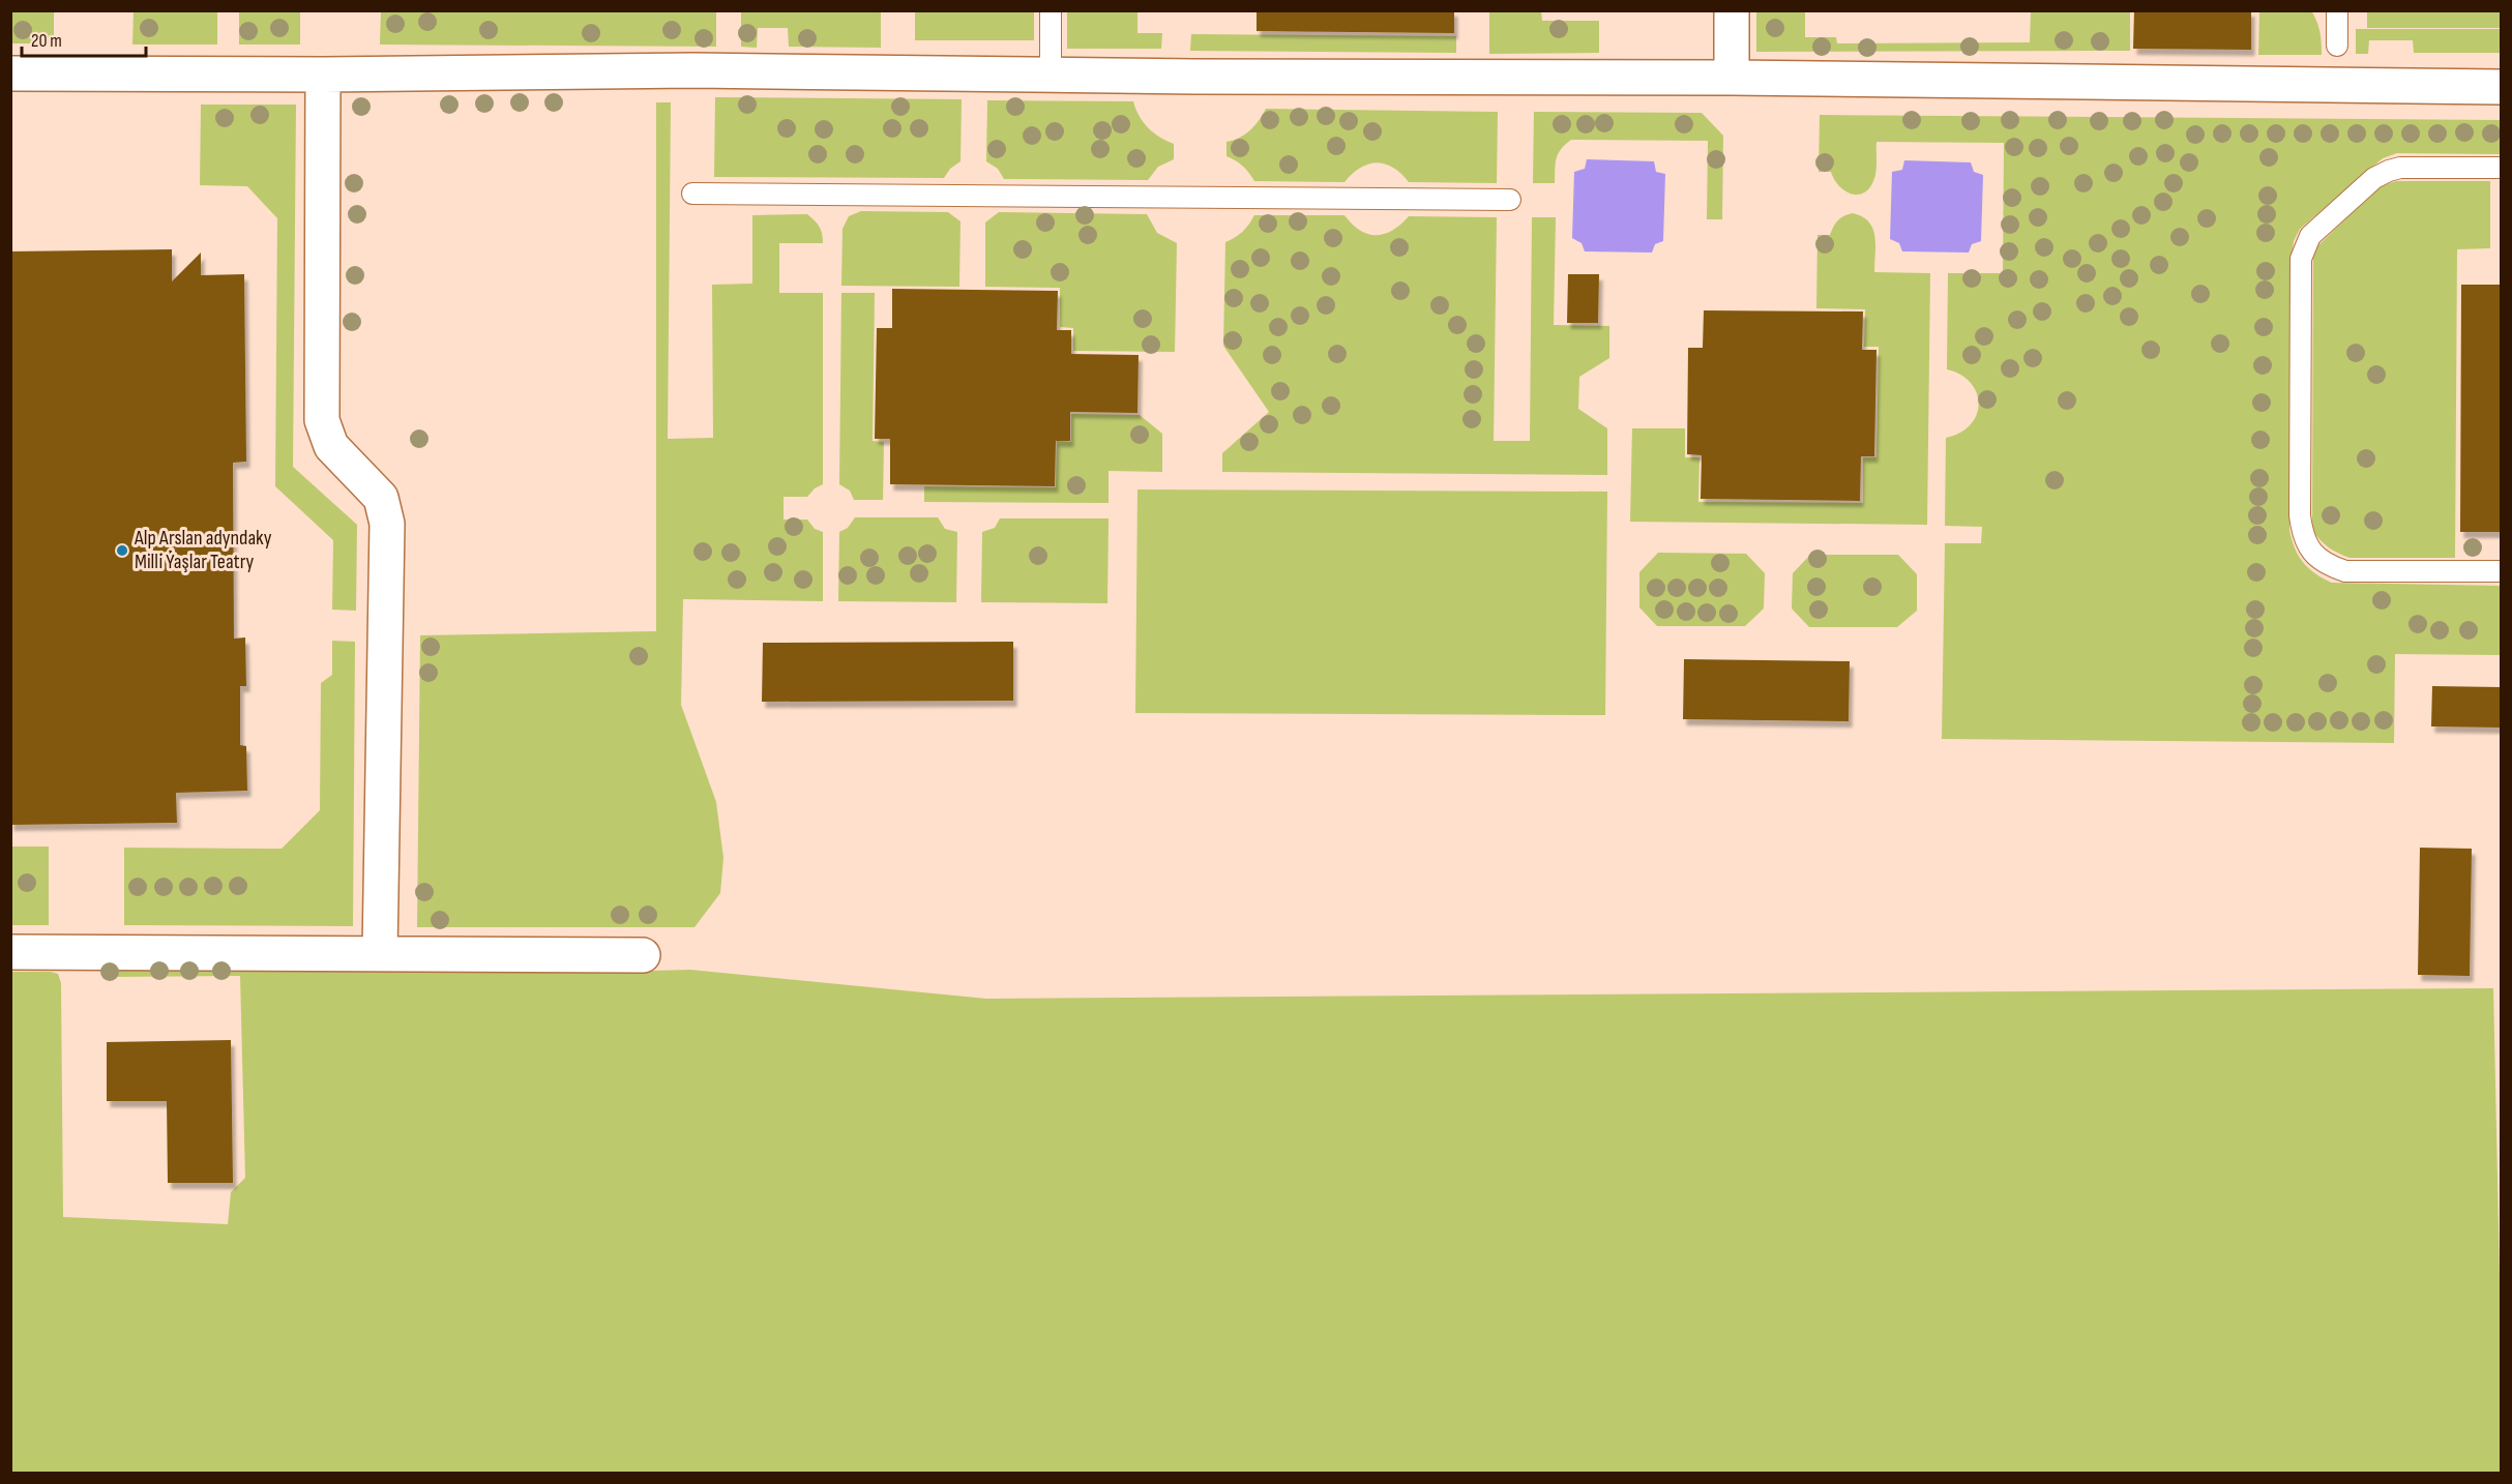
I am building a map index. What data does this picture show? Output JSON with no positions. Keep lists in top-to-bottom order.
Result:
{
  "places": ["Alp Arslan adyndaky Milli Ýaşlar Teatry"],
  "scale_bar": "20 m"
}
